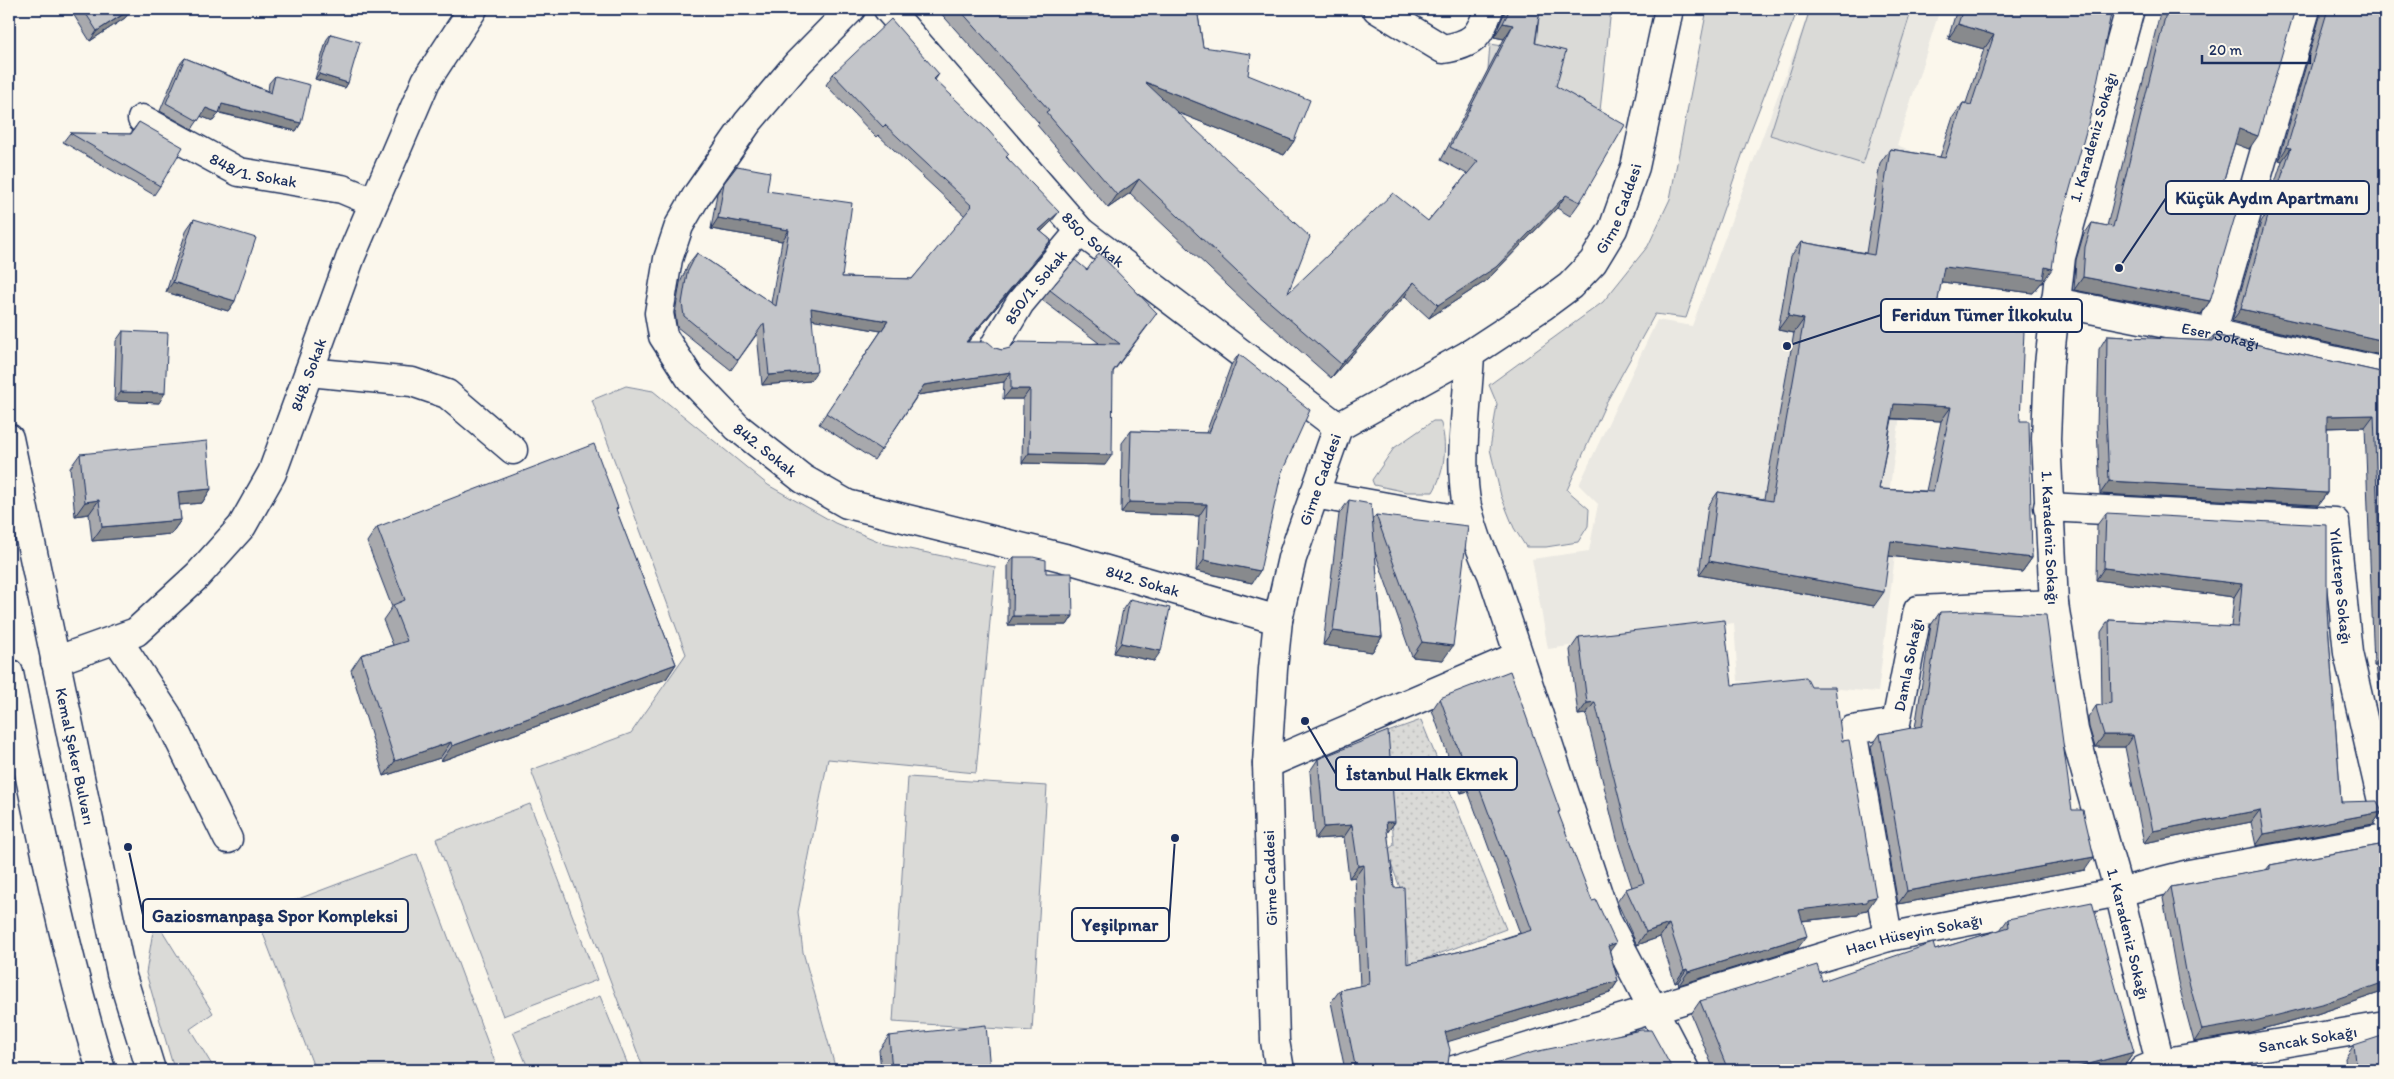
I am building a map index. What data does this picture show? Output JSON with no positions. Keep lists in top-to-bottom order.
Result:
{
  "streets": {
    "street": [
      "1. Karadeniz Sokağı",
      "848/1. Sokak",
      "Girne Caddesi",
      "850. Sokak",
      "850/1. Sokak",
      "Eser Sokağı",
      "848. Sokak",
      "842. Sokak",
      "Yıldıztepe Sokağı",
      "Damla Sokağı",
      "Kemal Şeker Bulvarı",
      "Hacı Hüseyin Sokağı",
      "Sancak Sokağı"
    ]
  },
  "crossings": [
    ["1. Karadeniz Sokağı", "Eser Sokağı"],
    ["1. Karadeniz Sokağı", "Yıldıztepe Sokağı"],
    ["1. Karadeniz Sokağı", "Damla Sokağı"],
    ["1. Karadeniz Sokağı", "Hacı Hüseyin Sokağı"],
    ["1. Karadeniz Sokağı", "Sancak Sokağı"],
    ["848/1. Sokak", "848. Sokak"],
    ["Girne Caddesi", "850. Sokak"],
    ["Girne Caddesi", "842. Sokak"],
    ["850. Sokak", "850/1. Sokak"],
    ["848. Sokak", "Kemal Şeker Bulvarı"],
    ["Damla Sokağı", "Hacı Hüseyin Sokağı"]
  ],
  "places": [
    "Küçük Aydın Apartmanı",
    "Feridun Tümer İlkokulu",
    "İstanbul Halk Ekmek",
    "Yeşilpınar",
    "Gaziosmanpaşa Spor Kompleksi"
  ],
  "scale_bar": "20 m"
}
